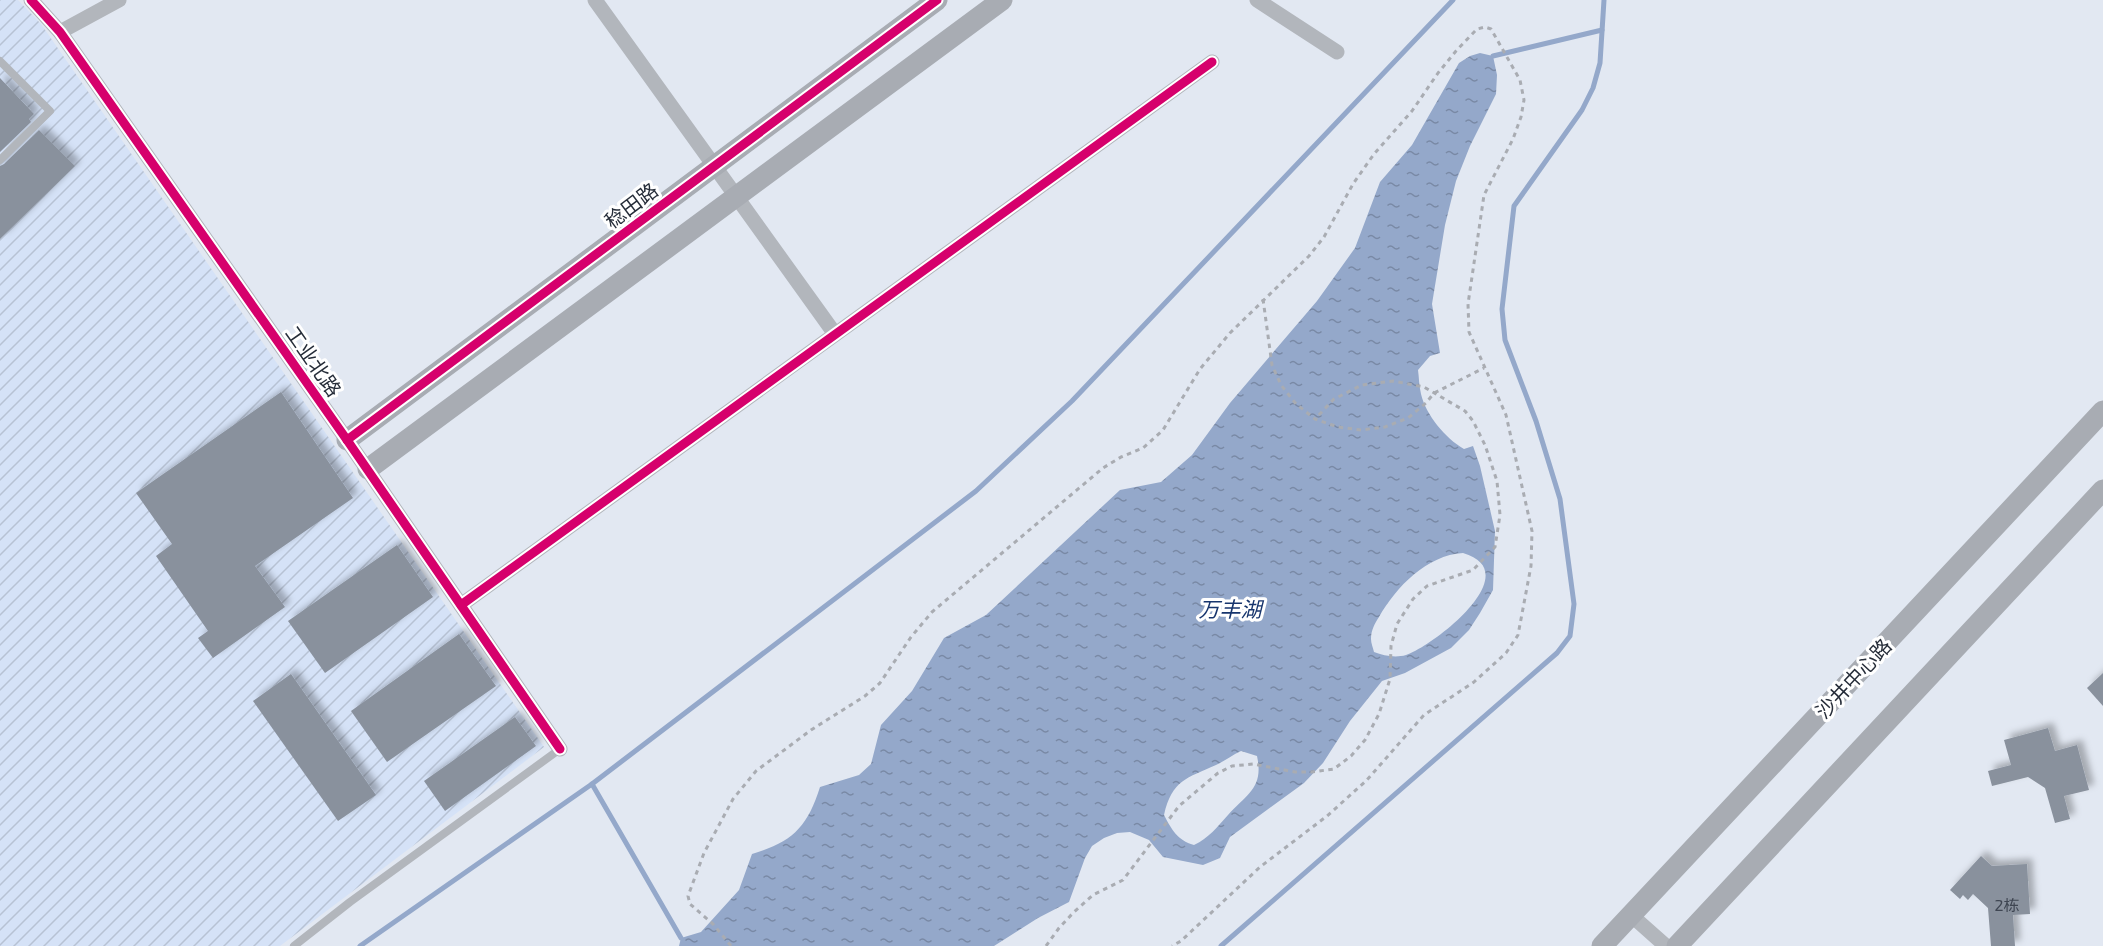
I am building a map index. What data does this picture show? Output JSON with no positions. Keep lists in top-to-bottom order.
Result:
{
  "streets": {
    "street": ["稔田路", "工业北路", "沙井中心路"]
  },
  "crossings": [
    ["稔田路", "工业北路"]
  ],
  "water": ["万丰湖"],
  "house_numbers": ["2栋"]
}
